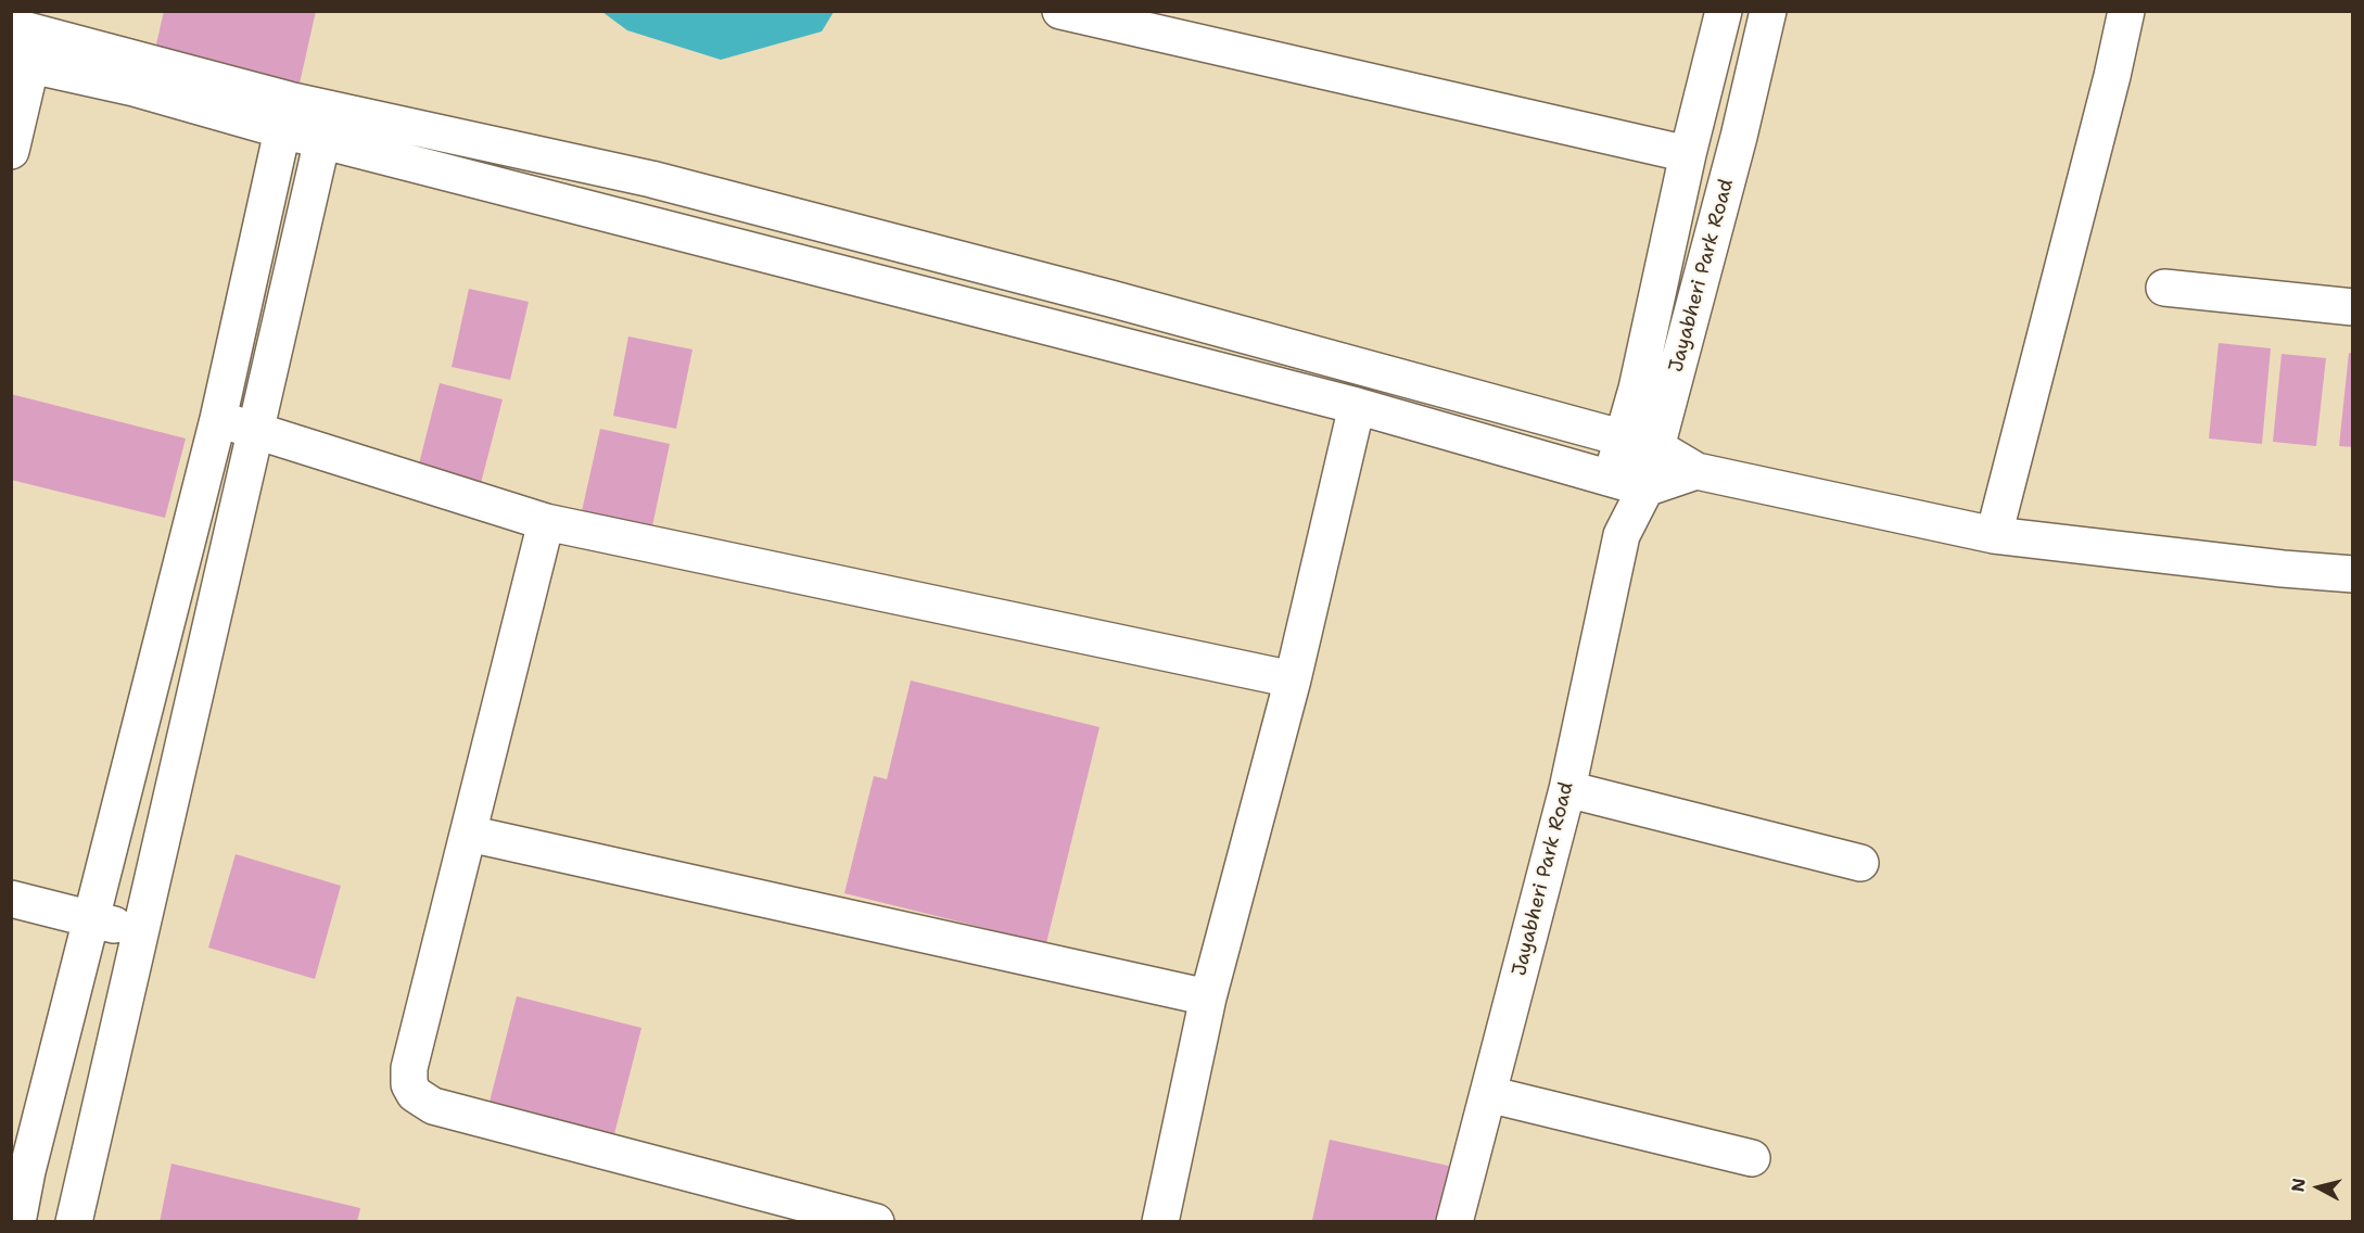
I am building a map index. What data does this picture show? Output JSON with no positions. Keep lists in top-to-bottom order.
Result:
{
  "streets": {
    "street": ["Jayabheri Park Road"]
  },
  "north": "left"
}
